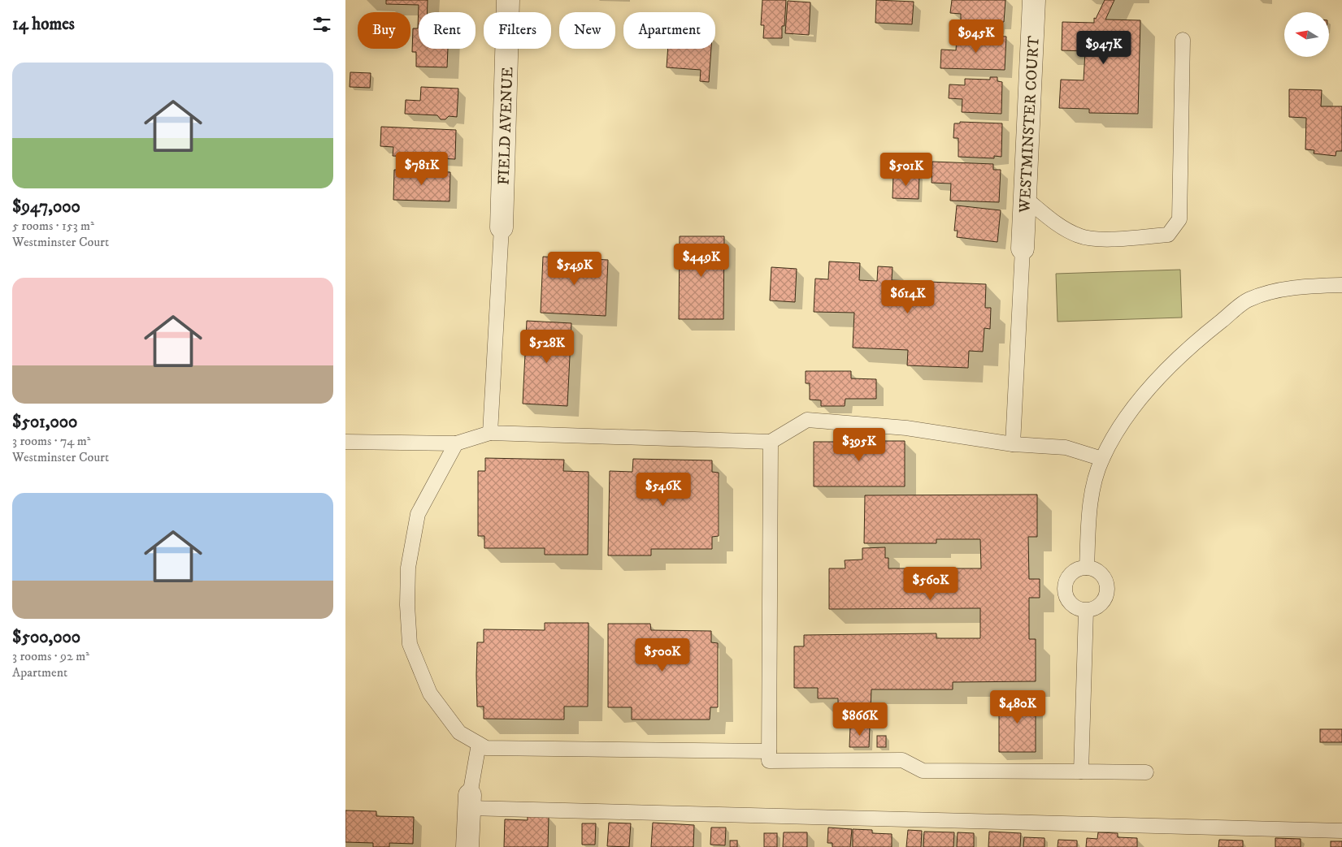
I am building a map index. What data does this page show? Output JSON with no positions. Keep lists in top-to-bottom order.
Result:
{
  "streets": {
    "street": ["WESTMINSTER COURT", "FIELD AVENUE"]
  },
  "north": "left",
  "page": {
    "heading": "14 homes",
    "chip": [
      "Buy",
      "Rent",
      "Filters",
      "New",
      "Apartment"
    ],
    "price": [
      "$945K",
      "$947K",
      "$781K",
      "$501K",
      "$449K",
      "$549K",
      "$614K",
      "$528K",
      "$395K",
      "$546K",
      "$560K",
      "$500K",
      "$480K",
      "$866K"
    ],
    "list": [
      {
        "name": "$947,000",
        "note": "5 rooms · 153 m² · Westminster Court"
      },
      {
        "name": "$501,000",
        "note": "3 rooms · 74 m² · Westminster Court"
      },
      {
        "name": "$500,000",
        "note": "3 rooms · 92 m² · Apartment"
      }
    ]
  }
}
